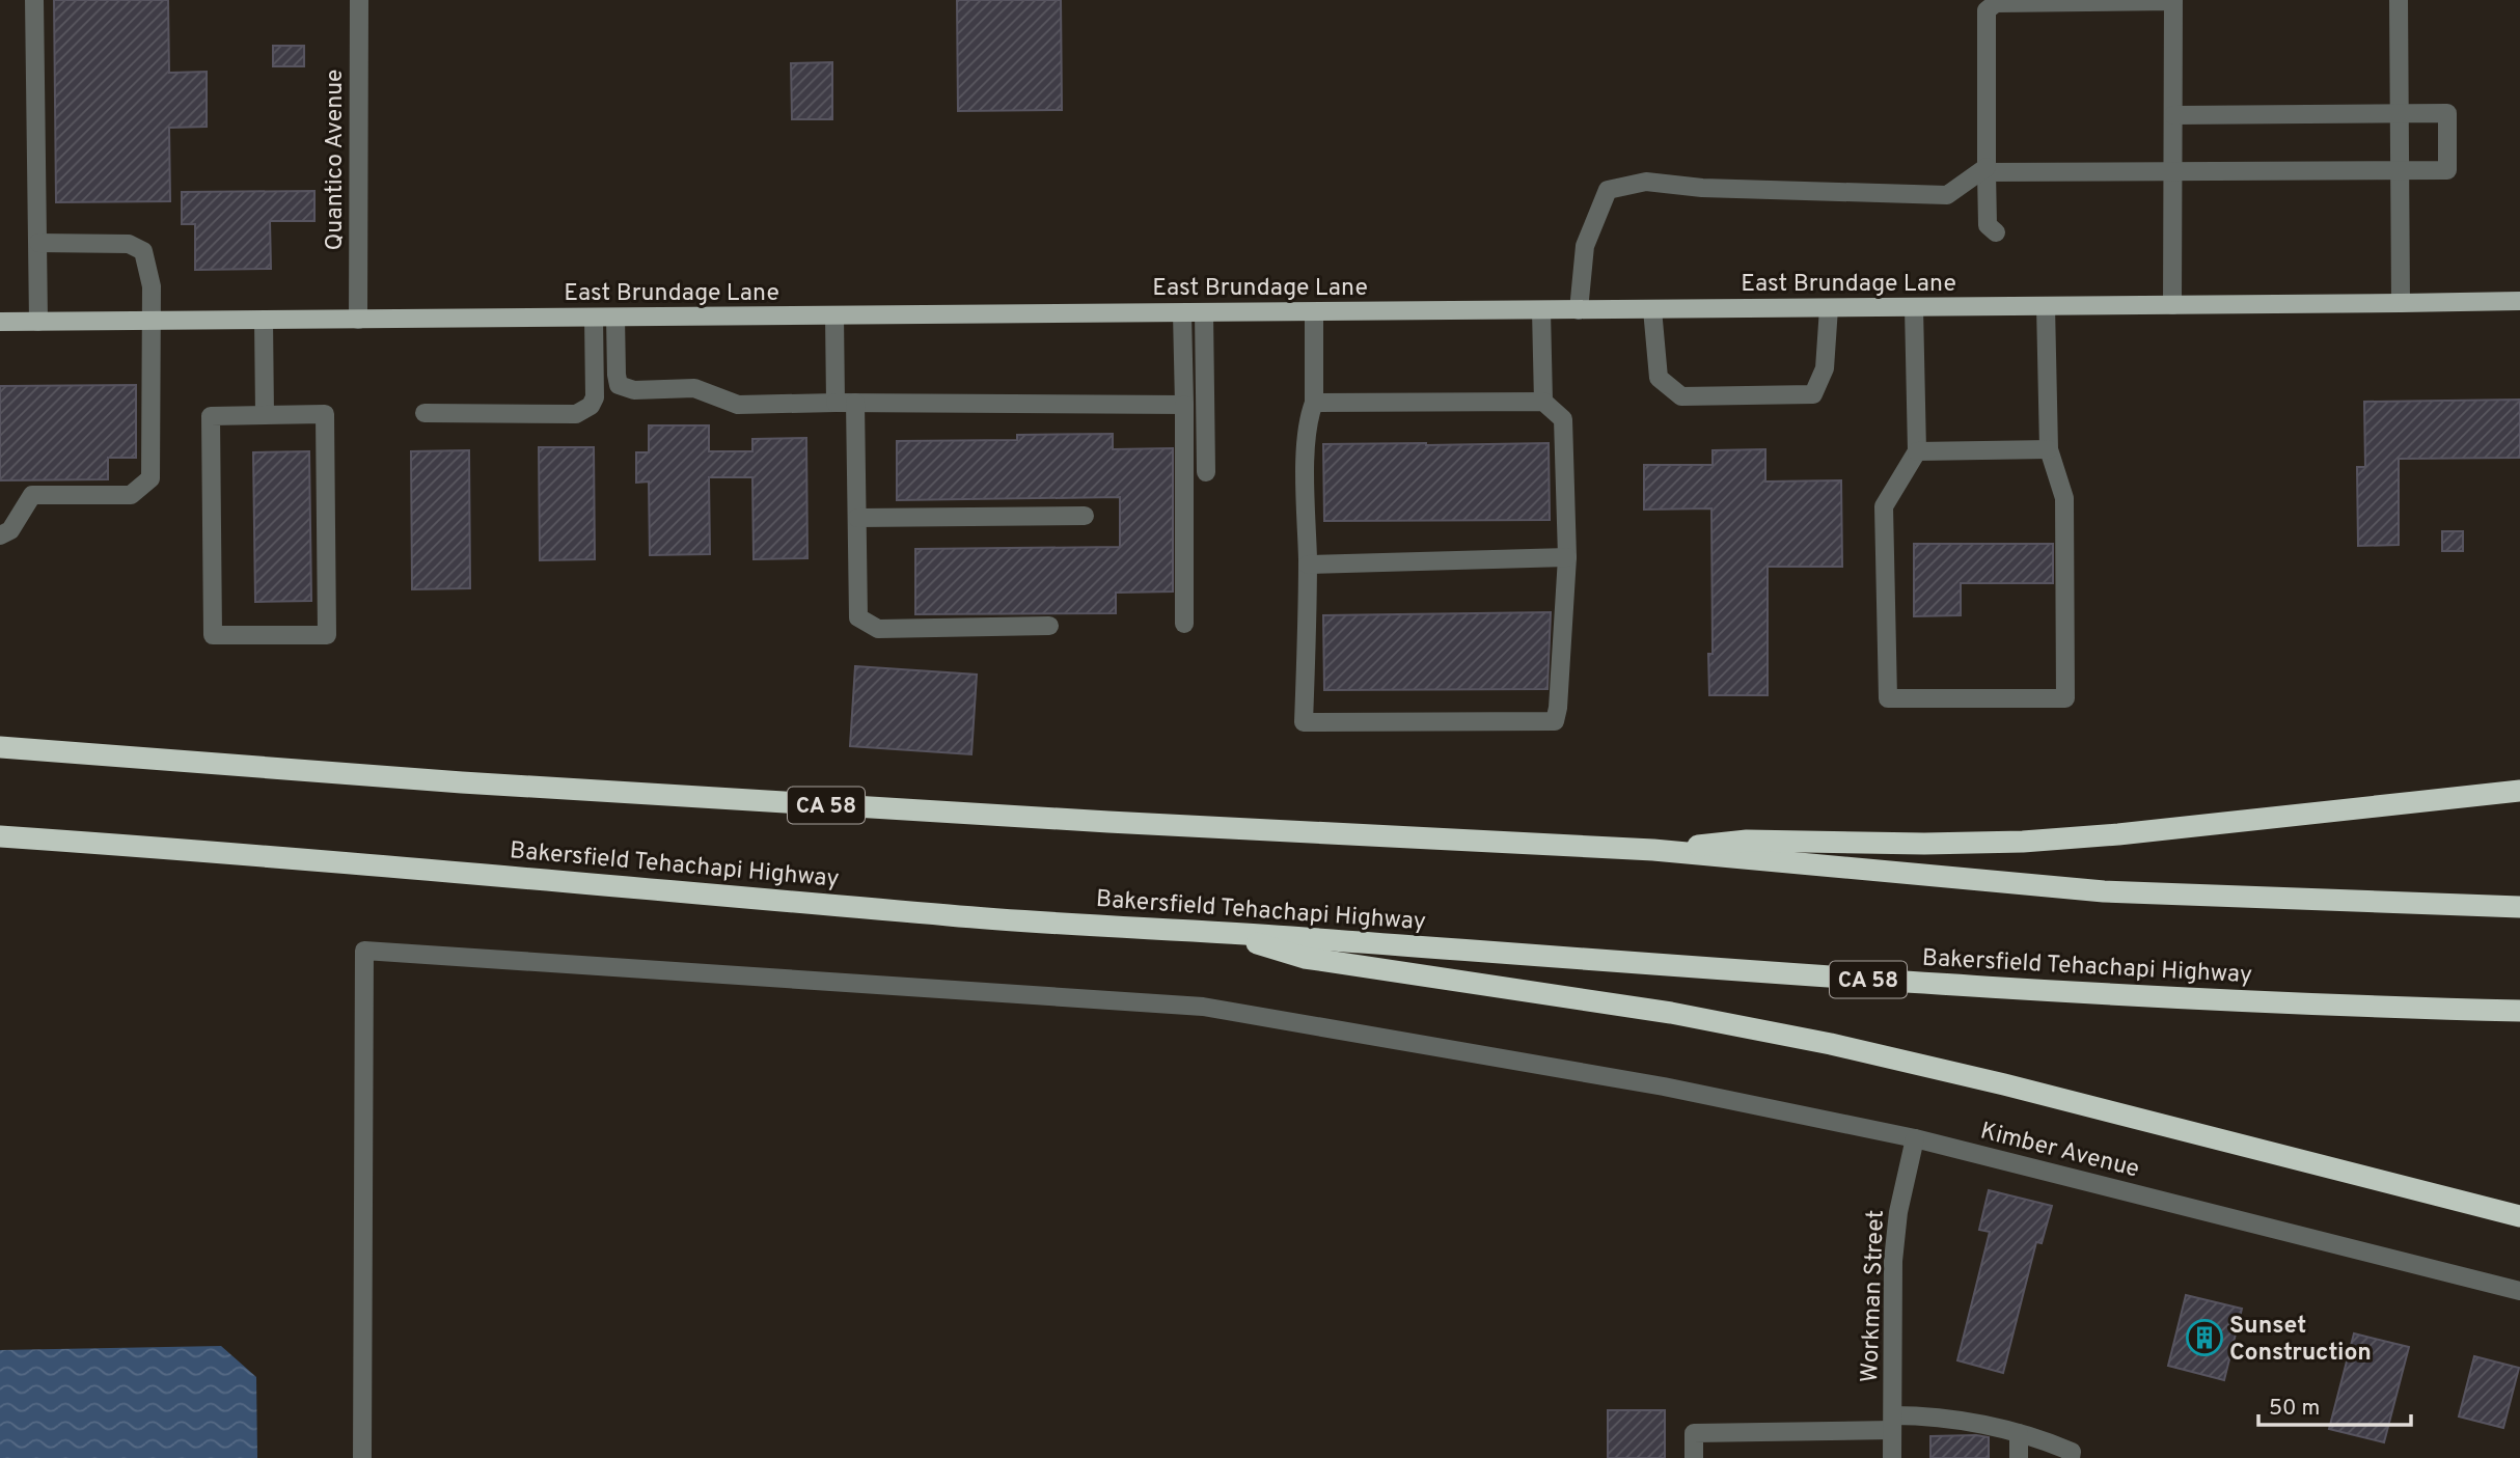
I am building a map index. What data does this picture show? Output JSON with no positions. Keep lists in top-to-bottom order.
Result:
{
  "streets": {
    "highway": ["CA 58", "Bakersfield Tehachapi Highway"],
    "main road": ["East Brundage Lane"],
    "street": ["Quantico Avenue", "Kimber Avenue", "Workman Street"]
  },
  "crossings": [
    ["Quantico Avenue", "East Brundage Lane"],
    ["Kimber Avenue", "Workman Street"]
  ],
  "places": {
    "building": ["Sunset Construction"]
  },
  "scale_bar": "50 m"
}
